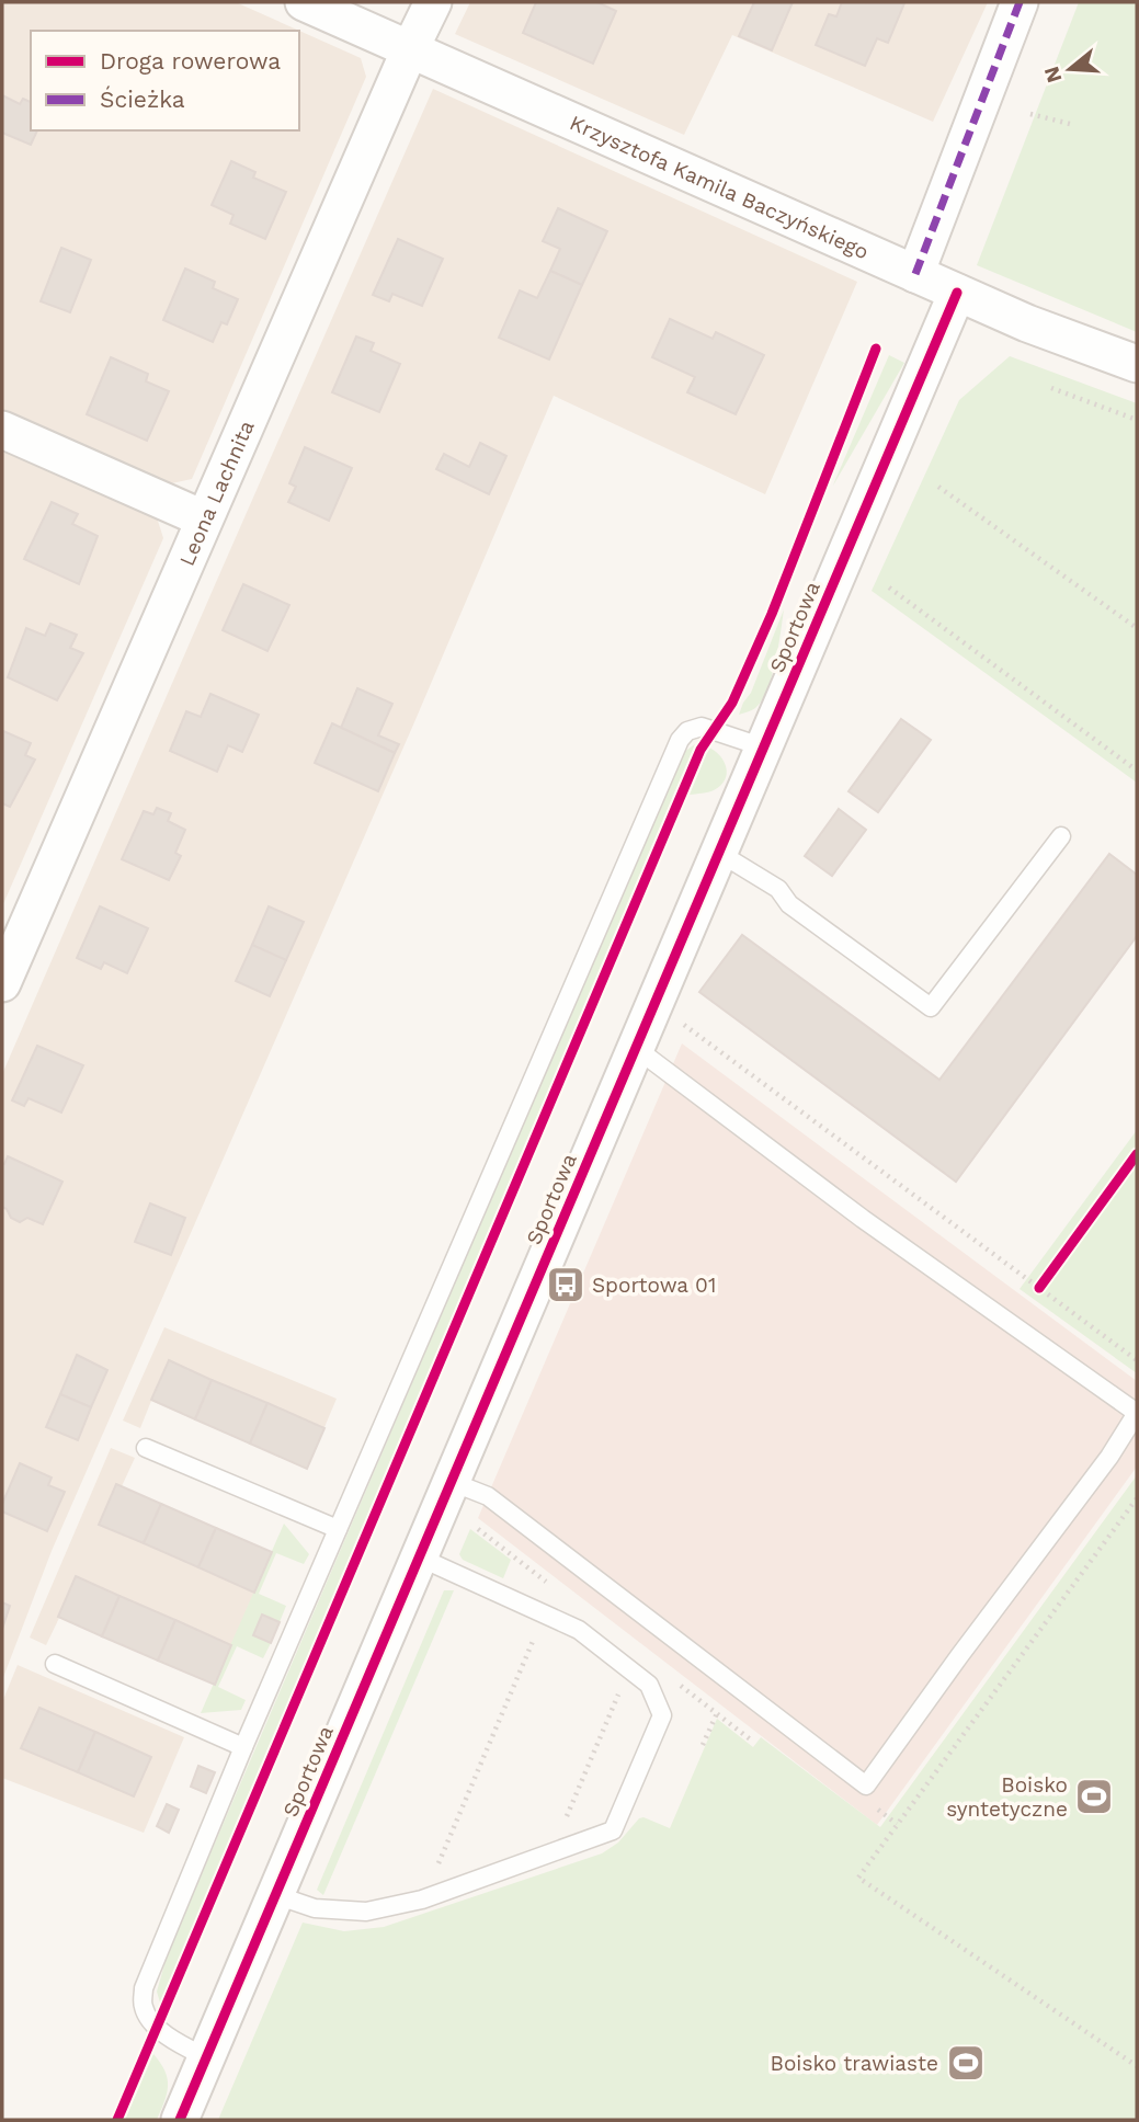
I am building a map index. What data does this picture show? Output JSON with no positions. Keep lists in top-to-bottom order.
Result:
{
  "streets": {
    "street": ["Krzysztofa Kamila Baczyńskiego", "Leona Lachnita", "Sportowa"]
  },
  "crossings": [
    ["Krzysztofa Kamila Baczyńskiego", "Leona Lachnita"],
    ["Krzysztofa Kamila Baczyńskiego", "Sportowa"]
  ],
  "places": {
    "bus stop": ["Sportowa 01"],
    "sports": ["Boisko syntetyczne", "Boisko trawiaste"]
  },
  "legend": ["Droga rowerowa", "Ścieżka"],
  "north": "left"
}
